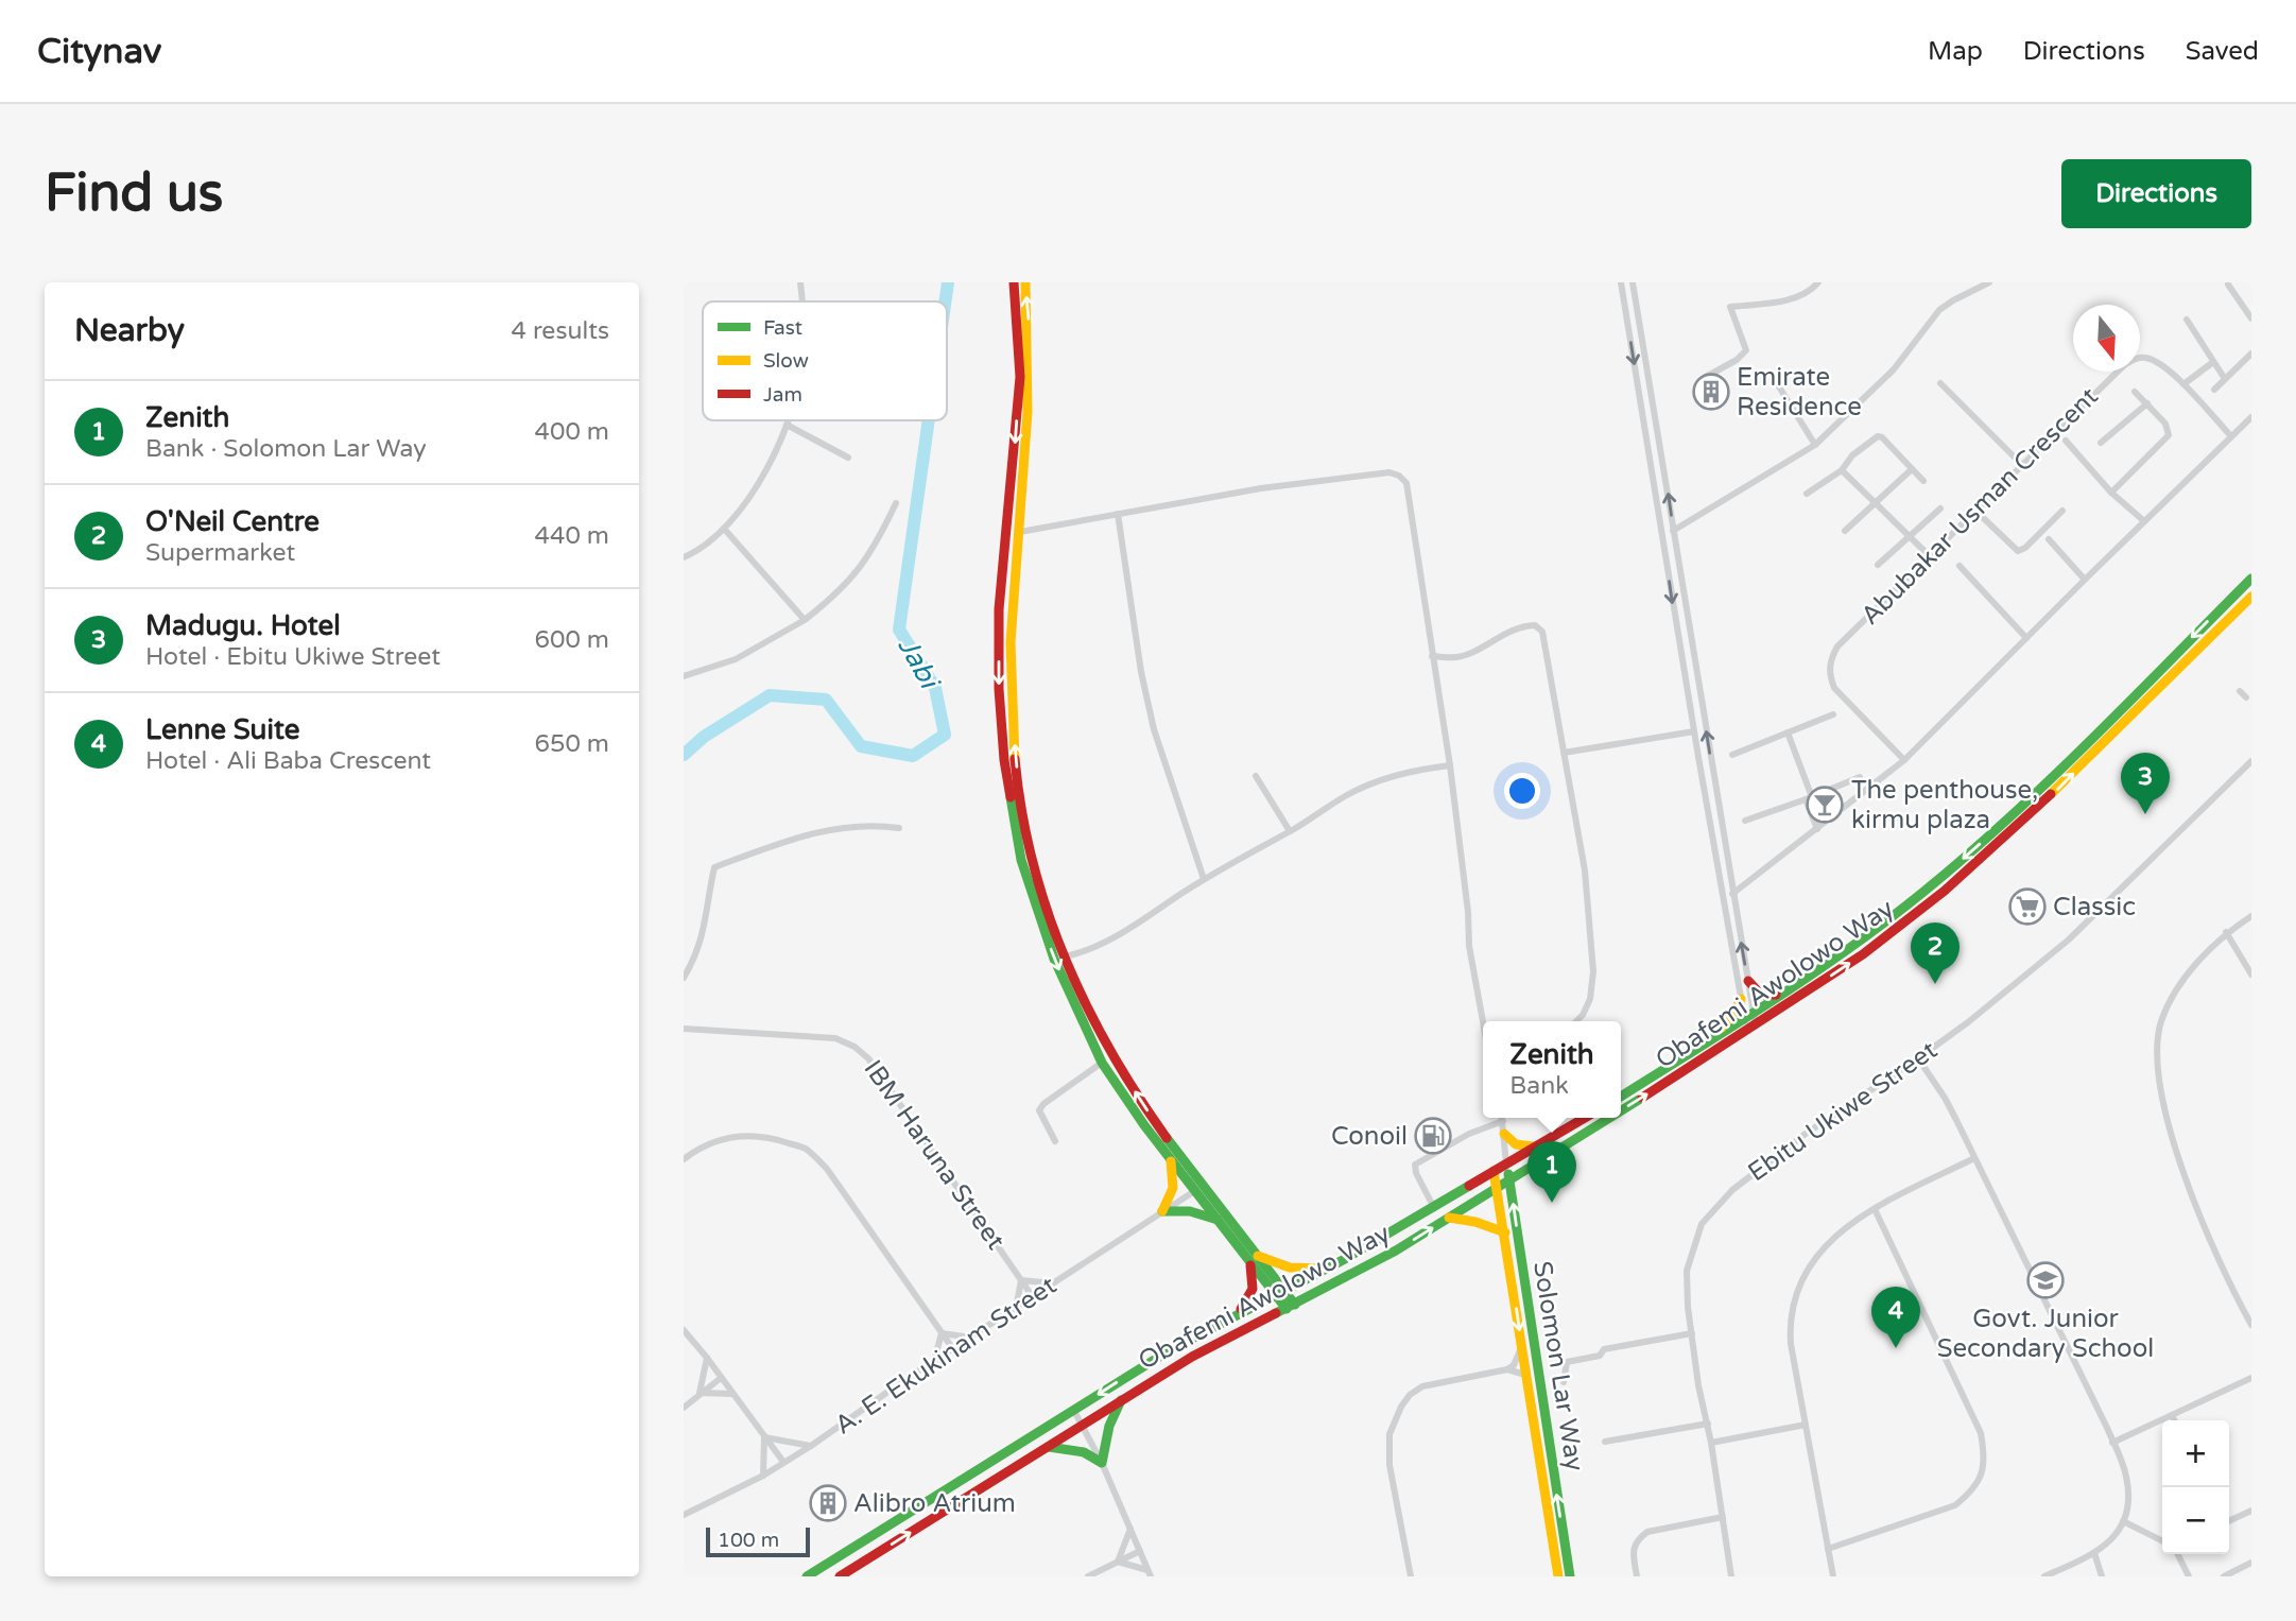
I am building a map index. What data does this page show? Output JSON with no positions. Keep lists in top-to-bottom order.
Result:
{
  "streets": {
    "main road": ["Obafemi Awolowo Way", "Solomon Lar Way"],
    "street": [
      "Abubakar Usman Crescent",
      "Ebitu Ukiwe Street",
      "IBM Haruna Street",
      "A. E. Ekukinam Street"
    ]
  },
  "crossings": [
    ["Obafemi Awolowo Way", "Solomon Lar Way"],
    ["IBM Haruna Street", "A. E. Ekukinam Street"]
  ],
  "water": ["Jabi"],
  "places": {
    "building": ["Emirate Residence", "Alibro Atrium"],
    "bar": ["The penthouse, kirmu plaza"],
    "supermarket": ["Classic"],
    "fuel station": ["Conoil"],
    "school or university": ["Govt. Junior Secondary School"]
  },
  "legend": ["Fast", "Slow", "Jam"],
  "scale_bar": "100 m",
  "north": "bottom",
  "page": {
    "header": "Citynav",
    "nav": ["Map", "Directions", "Saved"],
    "buttons": "Directions",
    "title": "Find us",
    "heading": ["Nearby", "4 results"],
    "list": [
      {
        "mark": "1",
        "name": "Zenith",
        "note": "Bank · Solomon Lar Way",
        "value": "400 m"
      },
      {
        "mark": "2",
        "name": "O'Neil Centre",
        "note": "Supermarket",
        "value": "440 m"
      },
      {
        "mark": "3",
        "name": "Madugu. Hotel",
        "note": "Hotel · Ebitu Ukiwe Street",
        "value": "600 m"
      },
      {
        "mark": "4",
        "name": "Lenne Suite",
        "note": "Hotel · Ali Baba Crescent",
        "value": "650 m"
      }
    ],
    "pins": [
      "3",
      "2",
      "1",
      "4"
    ],
    "popup": ["Zenith", "Bank"],
    "map_buttons": ["+", "−"],
    "scale": "100 m"
  }
}
